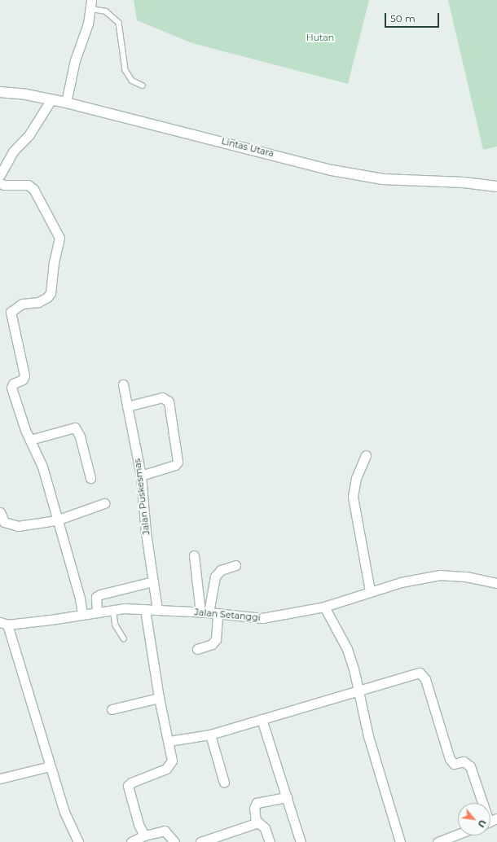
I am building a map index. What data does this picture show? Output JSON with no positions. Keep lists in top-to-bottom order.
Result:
{
  "streets": {
    "street": ["Lintas Utara", "Jalan Puskesmas", "Jalan Setanggi"]
  },
  "crossings": [
    ["Jalan Puskesmas", "Jalan Setanggi"]
  ],
  "parks": ["Hutan"],
  "scale_bar": "50 m",
  "north": "bottom right"
}
